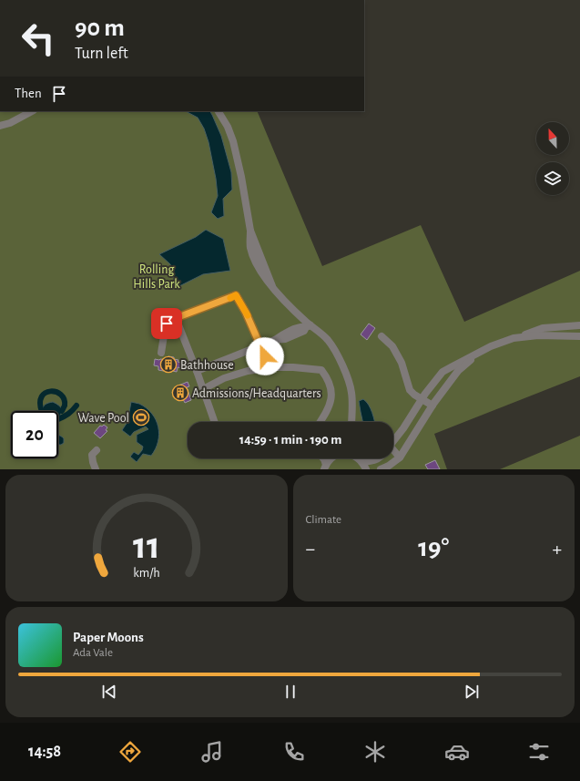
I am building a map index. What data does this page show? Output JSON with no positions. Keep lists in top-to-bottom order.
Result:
{
  "parks": ["Rolling Hills Park"],
  "places": {
    "building": ["Bathhouse", "Admissions/Headquarters"],
    "sports": ["Wave Pool"]
  },
  "north": "top",
  "page": {
    "turn": ["90 m", "Turn left"],
    "then": "Then",
    "limit": "20",
    "trip": "14:59 · 1 min · 190 m",
    "tile": "Climate",
    "heat": ["−", "19°", "+"],
    "song": ["Paper Moons", "Ada Vale"],
    "tabs": "14:58",
    "gauge": ["11", "km/h"]
  }
}
